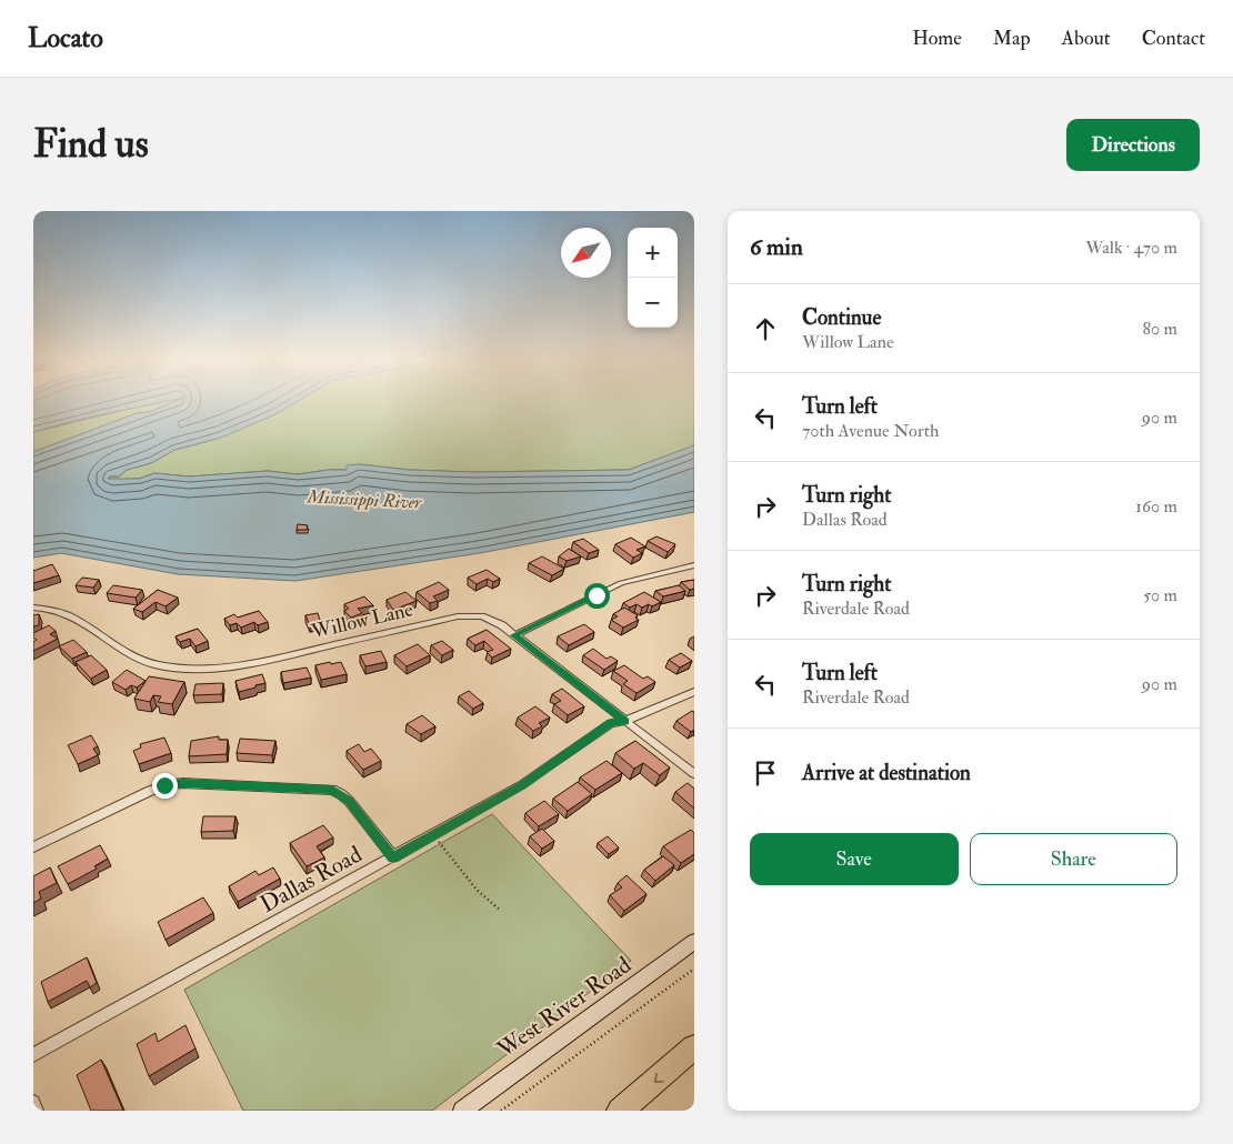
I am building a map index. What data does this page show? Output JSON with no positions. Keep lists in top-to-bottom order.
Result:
{
  "streets": {
    "street": ["Willow Lane", "Dallas Road", "West River Road"]
  },
  "crossings": [
    ["Willow Lane", "Dallas Road"]
  ],
  "water": ["Mississippi River"],
  "north": "bottom left",
  "page": {
    "header": "Locato",
    "nav": [
      "Home",
      "Map",
      "About",
      "Contact"
    ],
    "buttons": [
      "Directions",
      ["Save", "Share"]
    ],
    "title": "Find us",
    "heading": ["6 min", "Walk · 470 m"],
    "map_buttons": ["+", "−"],
    "list": [
      ["Continue", "Willow Lane", "80 m"],
      ["Turn left", "70th Avenue North", "90 m"],
      ["Turn right", "Dallas Road", "160 m"],
      ["Turn right", "Riverdale Road", "50 m"],
      ["Turn left", "Riverdale Road", "90 m"],
      "Arrive at destination"
    ]
  }
}
